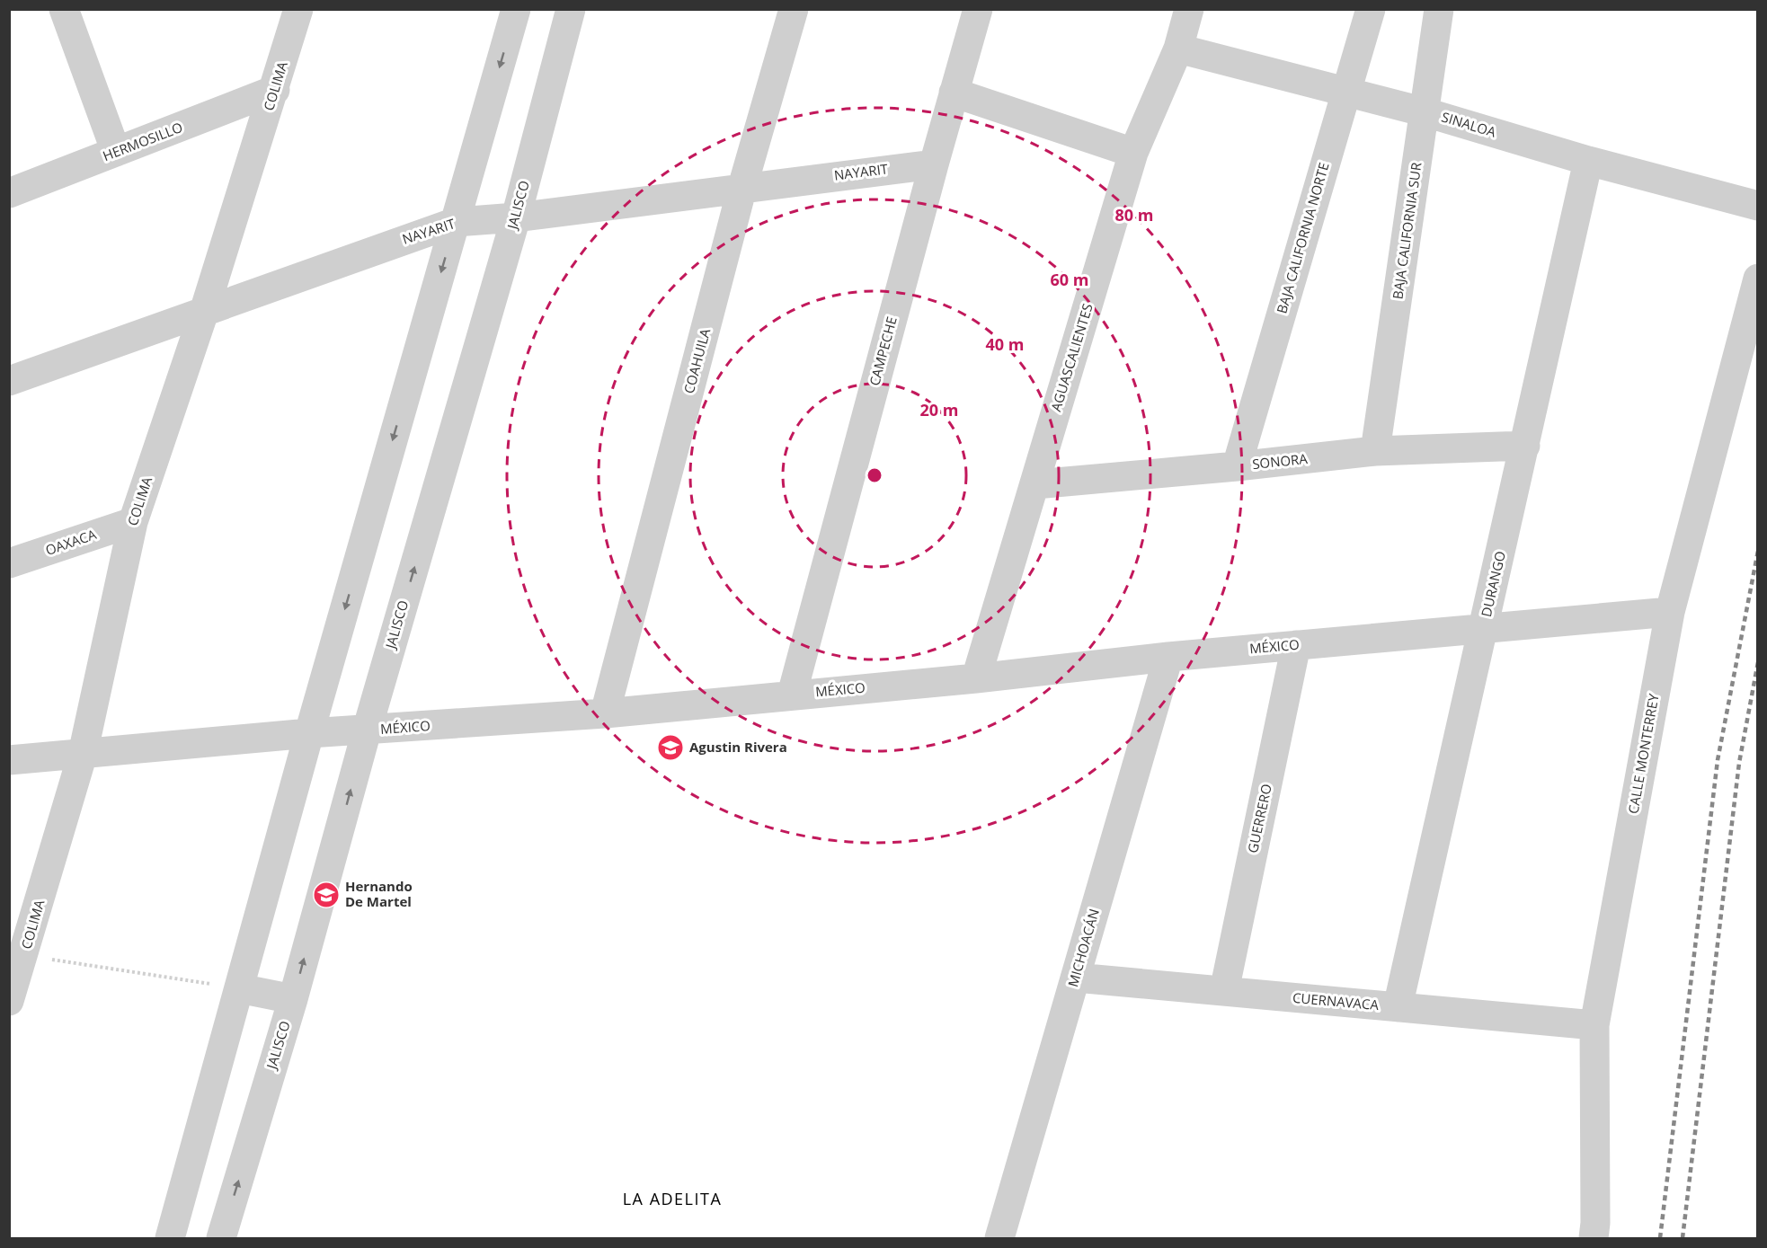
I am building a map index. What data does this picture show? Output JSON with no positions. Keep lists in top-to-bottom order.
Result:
{
  "streets": {
    "street": [
      "COLIMA",
      "SINALOA",
      "HERMOSILLO",
      "NAYARIT",
      "JALISCO",
      "BAJA CALIFORNIA SUR",
      "BAJA CALIFORNIA NORTE",
      "CAMPECHE",
      "AGUASCALIENTES",
      "COAHUILA",
      "SONORA",
      "OAXACA",
      "DURANGO",
      "MÉXICO",
      "CALLE MONTERREY",
      "GUERRERO",
      "MICHOACÁN",
      "CUERNAVACA"
    ]
  },
  "crossings": [
    ["COLIMA", "HERMOSILLO"],
    ["COLIMA", "NAYARIT"],
    ["COLIMA", "OAXACA"],
    ["COLIMA", "MÉXICO"],
    ["SINALOA", "BAJA CALIFORNIA SUR"],
    ["SINALOA", "BAJA CALIFORNIA NORTE"],
    ["SINALOA", "AGUASCALIENTES"],
    ["SINALOA", "DURANGO"],
    ["NAYARIT", "JALISCO"],
    ["NAYARIT", "CAMPECHE"],
    ["NAYARIT", "COAHUILA"],
    ["JALISCO", "MÉXICO"],
    ["BAJA CALIFORNIA SUR", "SONORA"],
    ["BAJA CALIFORNIA NORTE", "SONORA"],
    ["CAMPECHE", "MÉXICO"],
    ["AGUASCALIENTES", "SONORA"],
    ["AGUASCALIENTES", "MÉXICO"],
    ["COAHUILA", "MÉXICO"],
    ["SONORA", "DURANGO"],
    ["DURANGO", "MÉXICO"],
    ["DURANGO", "CUERNAVACA"],
    ["MÉXICO", "CALLE MONTERREY"],
    ["MÉXICO", "GUERRERO"],
    ["MÉXICO", "MICHOACÁN"],
    ["CALLE MONTERREY", "CUERNAVACA"],
    ["GUERRERO", "CUERNAVACA"],
    ["MICHOACÁN", "CUERNAVACA"]
  ],
  "districts": ["LA ADELITA"],
  "places": {
    "school or university": ["Agustin Rivera", "Hernando De Martel"]
  },
  "rings": [
    "80 m",
    "60 m",
    "40 m",
    "20 m"
  ]
}
